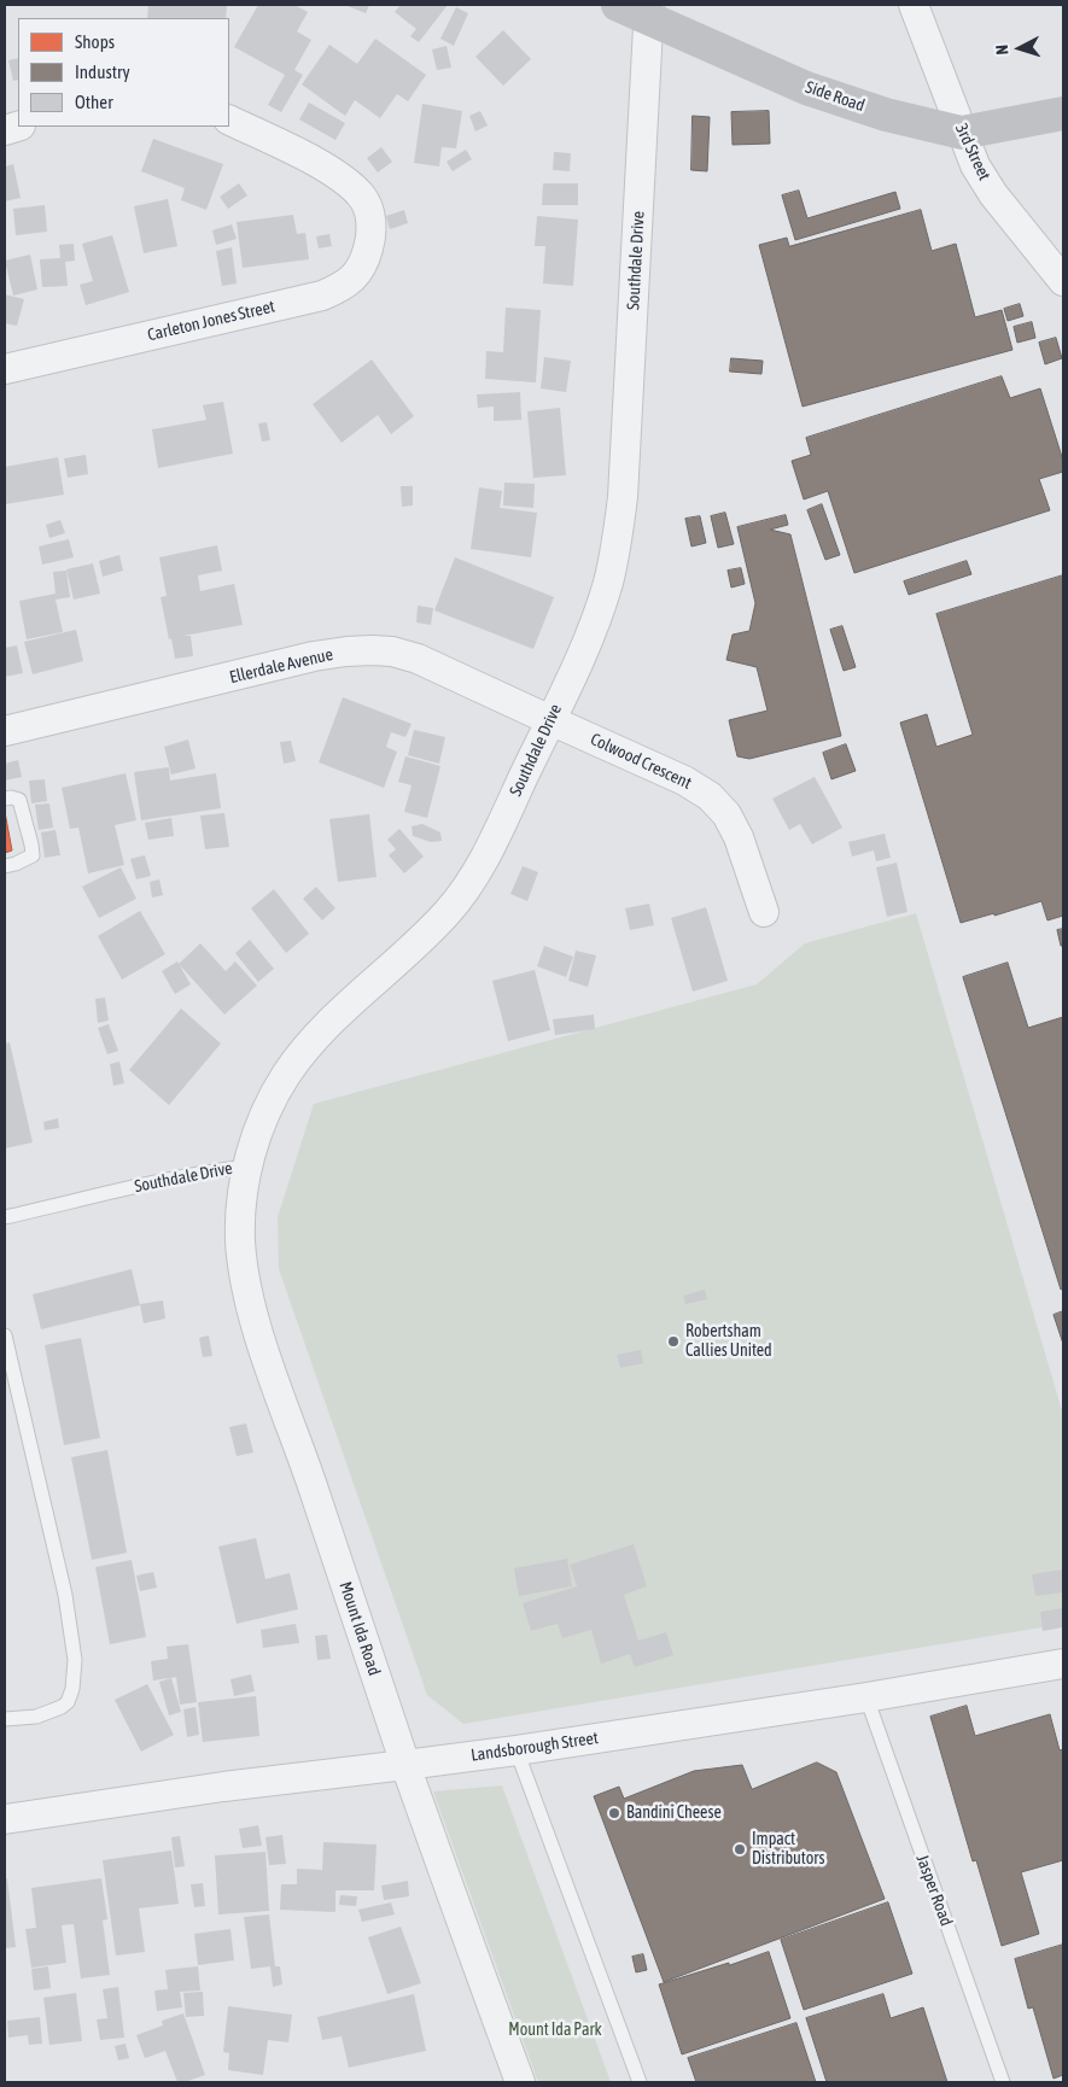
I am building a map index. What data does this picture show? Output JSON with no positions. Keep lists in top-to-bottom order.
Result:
{
  "streets": {
    "street": [
      "Side Road",
      "3rd Street",
      "Southdale Drive",
      "Carleton Jones Street",
      "Ellerdale Avenue",
      "Colwood Crescent",
      "Mount Ida Road",
      "Landsborough Street"
    ],
    "lane": ["Jasper Road"]
  },
  "crossings": [
    ["Side Road", "3rd Street"],
    ["Side Road", "Southdale Drive"],
    ["Southdale Drive", "Ellerdale Avenue"],
    ["Southdale Drive", "Colwood Crescent"],
    ["Southdale Drive", "Mount Ida Road"],
    ["Ellerdale Avenue", "Colwood Crescent"],
    ["Mount Ida Road", "Landsborough Street"],
    ["Landsborough Street", "Jasper Road"]
  ],
  "parks": ["Mount Ida Park"],
  "places": ["Robertsham Callies United", "Bandini Cheese", "Impact Distributors"],
  "legend": ["Shops", "Industry", "Other"],
  "north": "left"
}
